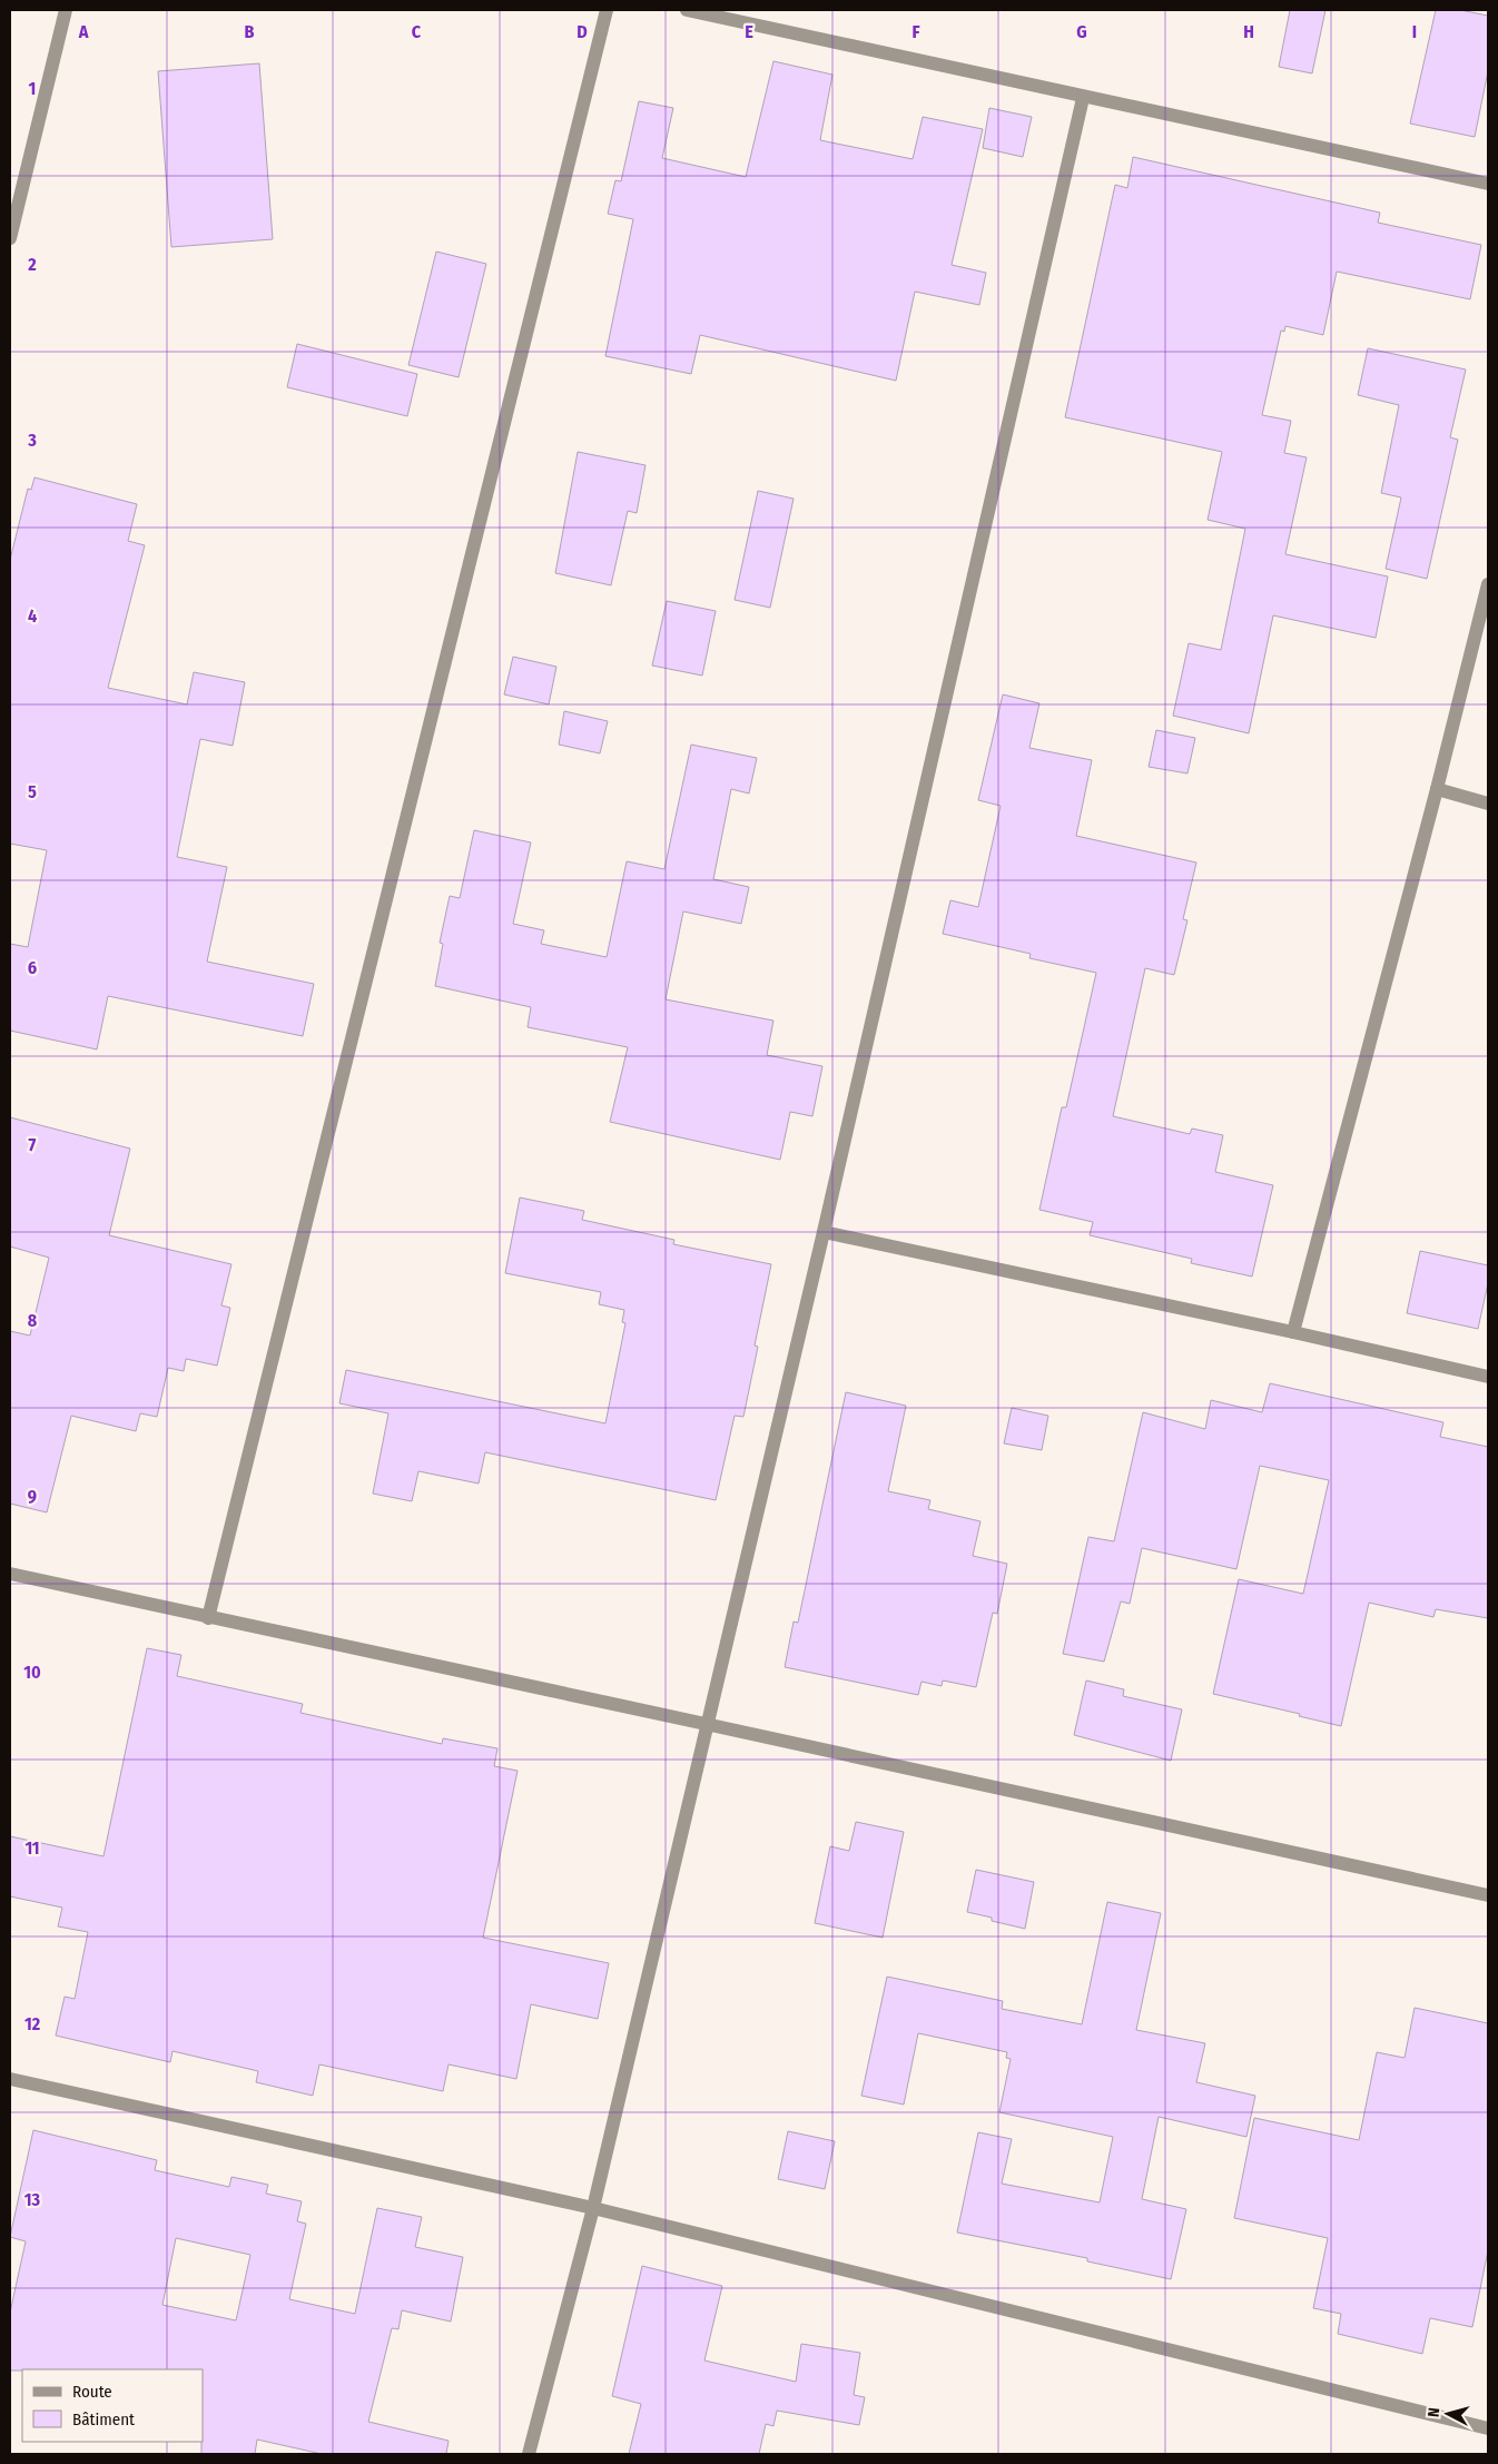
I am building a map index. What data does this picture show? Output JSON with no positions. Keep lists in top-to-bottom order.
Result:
{
  "legend": ["Route", "Bâtiment"],
  "north": "left",
  "grid": {
    "columns": [
      "A",
      "B",
      "C",
      "D",
      "E",
      "F",
      "G",
      "H",
      "I"
    ],
    "rows": [
      "1",
      "2",
      "3",
      "4",
      "5",
      "6",
      "7",
      "8",
      "9",
      "10",
      "11",
      "12",
      "13"
    ]
  }
}
